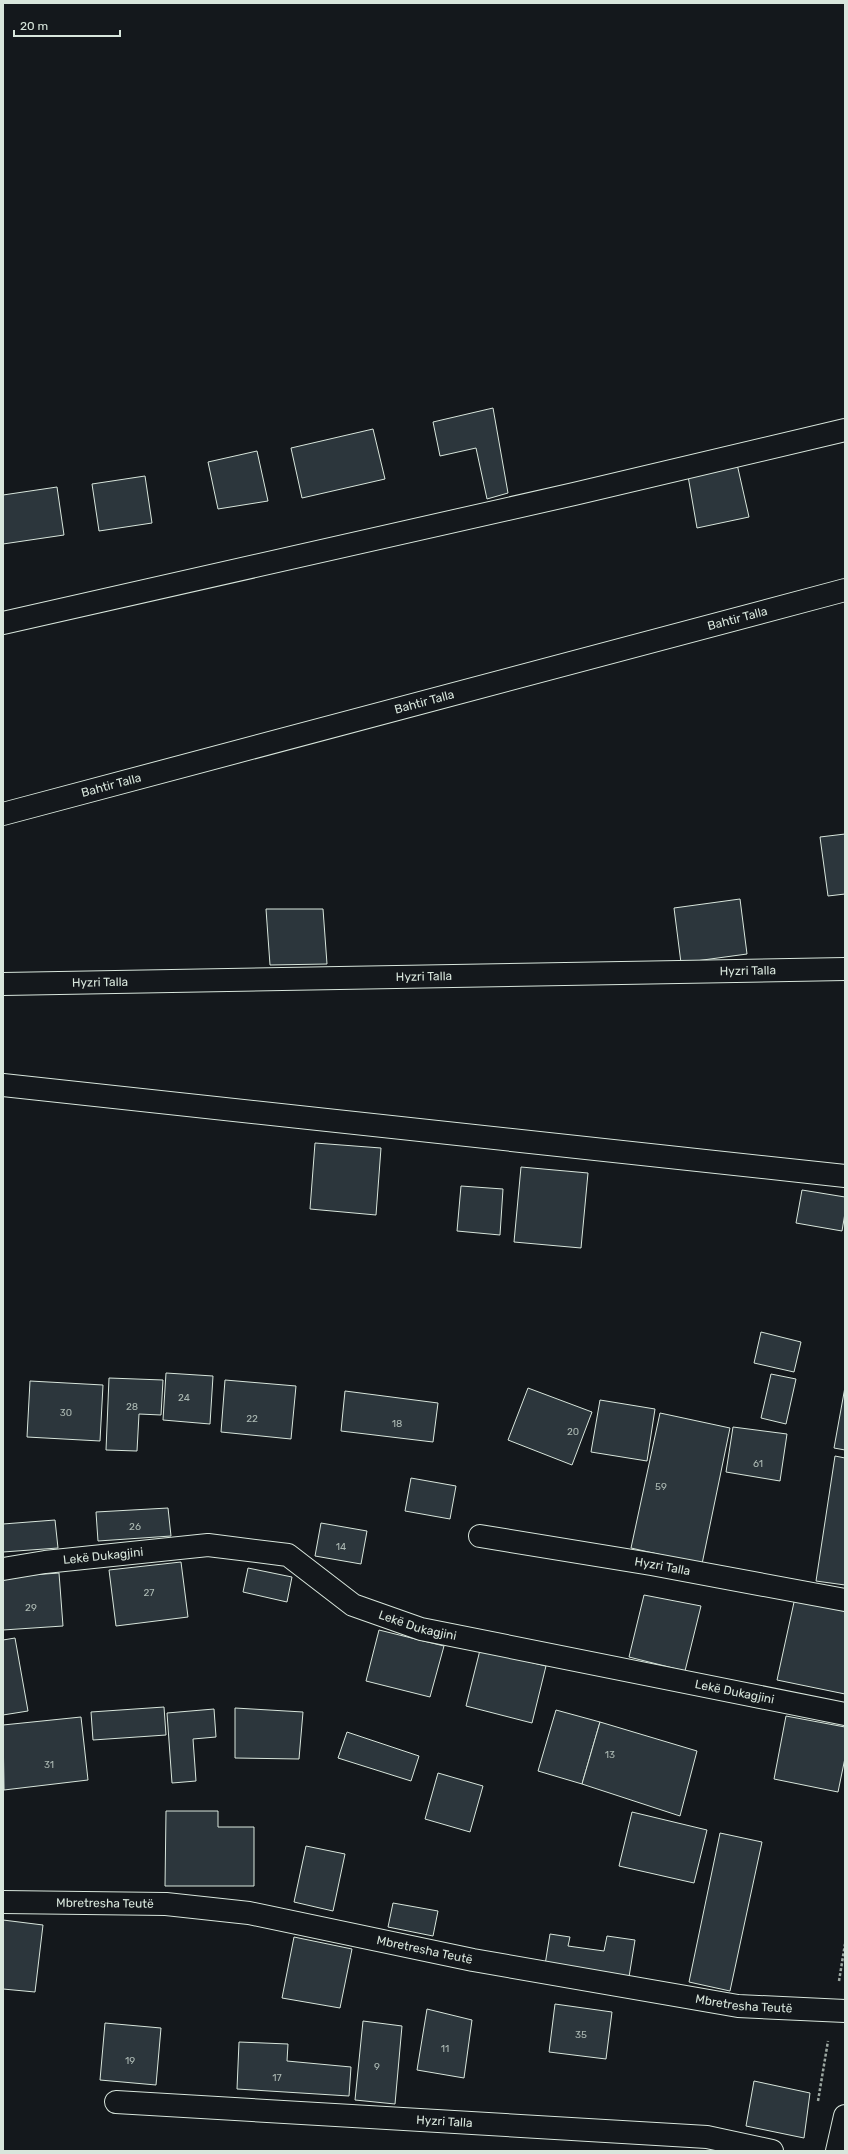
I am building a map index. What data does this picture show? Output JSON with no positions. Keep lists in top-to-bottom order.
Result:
{
  "streets": {
    "street": [
      "Bahtir Talla",
      "Hyzri Talla",
      "Lekë Dukagjini",
      "Mbretresha Teutë"
    ]
  },
  "house_numbers": [
    "24",
    "28",
    "30",
    "22",
    "18",
    "20",
    "61",
    "59",
    "26",
    "14",
    "27",
    "29",
    "13",
    "31",
    "35",
    "11",
    "19",
    "9",
    "17"
  ],
  "scale_bar": "20 m"
}
